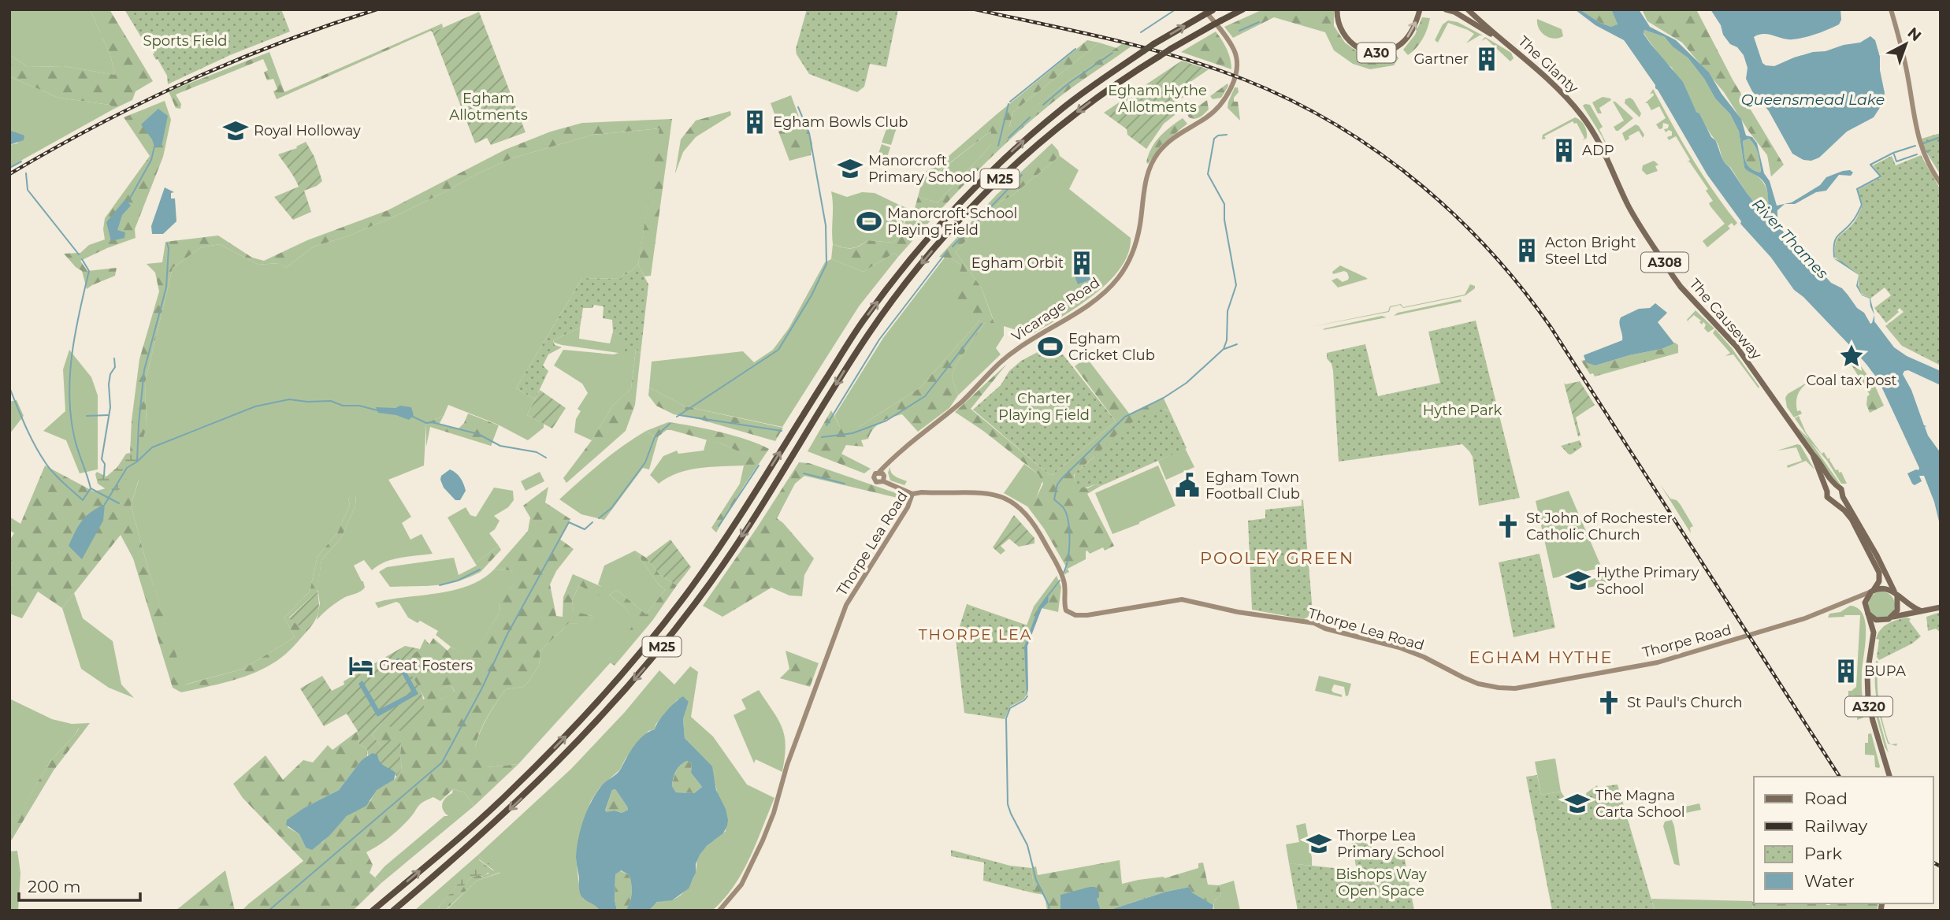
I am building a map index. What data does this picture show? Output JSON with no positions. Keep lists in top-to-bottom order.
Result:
{
  "streets": {
    "highway": ["M25"],
    "main road": [
      "A30",
      "The Glanty",
      "A308",
      "Vicarage Road",
      "The Causeway",
      "Thorpe Lea Road",
      "Thorpe Road",
      "A320"
    ]
  },
  "crossings": [
    ["The Glanty", "The Causeway"],
    ["M25", "Vicarage Road"],
    ["Thorpe Lea Road", "Thorpe Road"],
    ["Thorpe Road", "A320"]
  ],
  "districts": ["POOLEY GREEN", "THORPE LEA", "EGHAM HYTHE"],
  "water": ["Queensmead Lake", "River Thames"],
  "parks": [
    "Sports Field",
    "Egham Hythe Allotments",
    "Egham Allotments",
    "Charter Playing Field",
    "Hythe Park",
    "Bishops Way Open Space"
  ],
  "places": {
    "building": [
      "Gartner",
      "Egham Bowls Club",
      "ADP",
      "Acton Bright Steel Ltd",
      "Egham Orbit",
      "BUPA"
    ],
    "school or university": [
      "Royal Holloway",
      "Manorcroft Primary School",
      "Hythe Primary School",
      "The Magna Carta School",
      "Thorpe Lea Primary School"
    ],
    "sports": ["Manorcroft School Playing Field", "Egham Cricket Club"],
    "place": ["Coal tax post"],
    "public building": ["Egham Town Football Club"],
    "church": ["St John of Rochester Catholic Church", "St Paul's Church"],
    "hotel": ["Great Fosters"]
  },
  "legend": [
    "Road",
    "Railway",
    "Park",
    "Water"
  ],
  "scale_bar": "200 m",
  "north": "top right"
}
